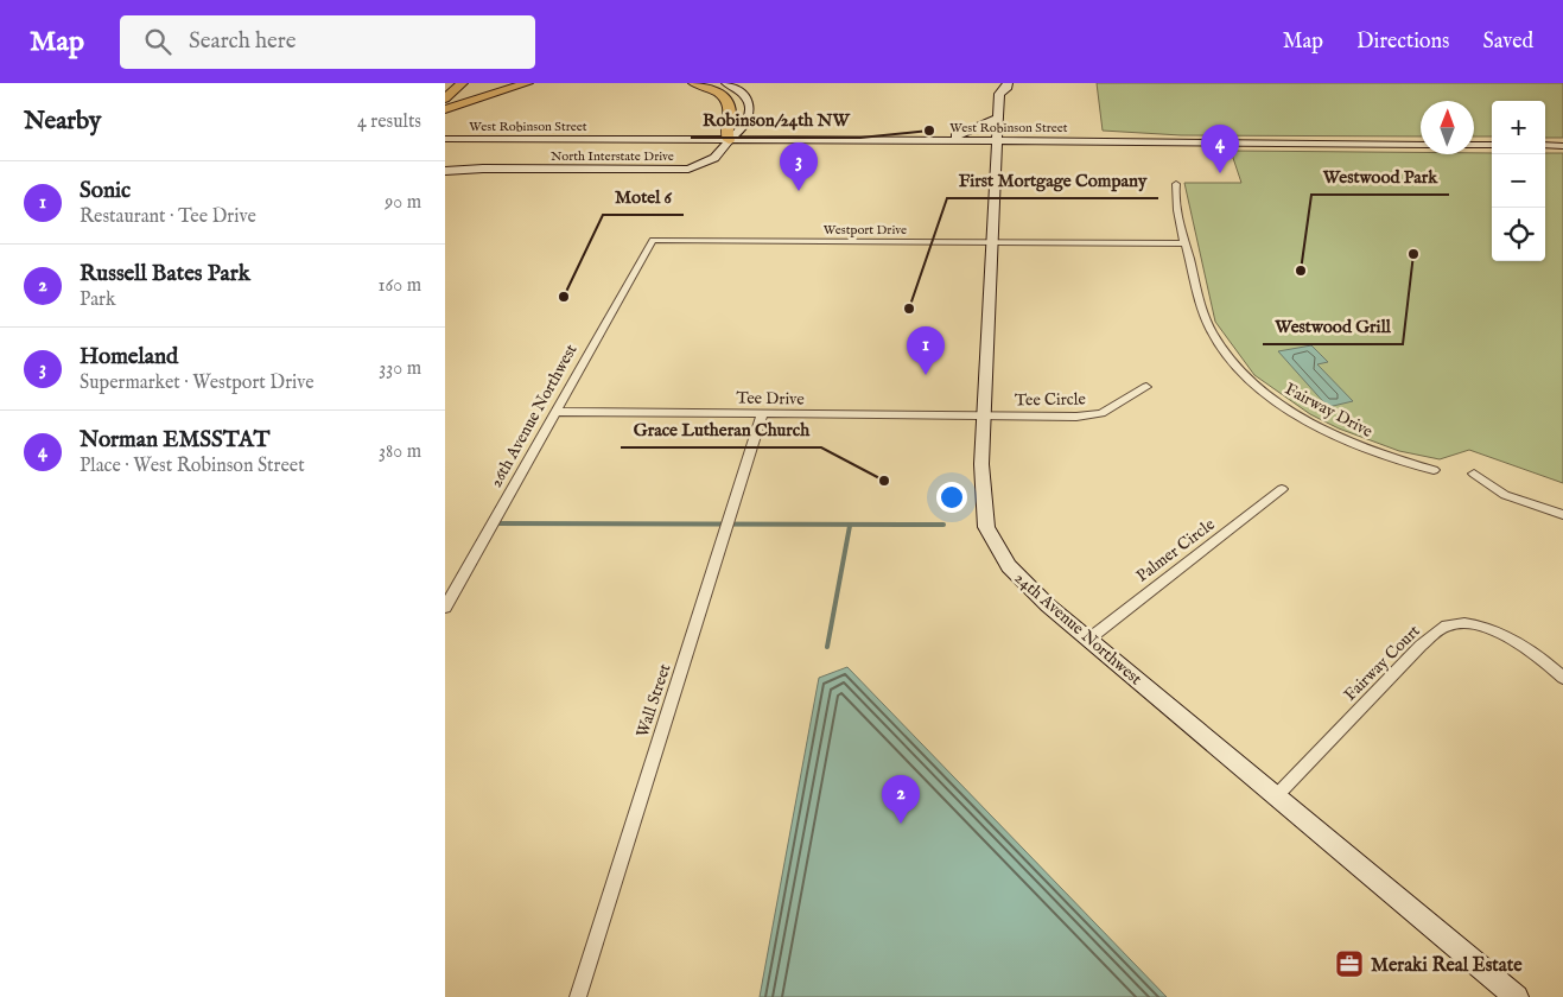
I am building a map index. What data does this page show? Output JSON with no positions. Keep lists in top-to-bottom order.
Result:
{
  "streets": {
    "main road": ["West Robinson Street", "North Interstate Drive", "24th Avenue Northwest"],
    "street": [
      "Westport Drive",
      "Tee Drive",
      "Tee Circle",
      "Fairway Drive",
      "26th Avenue Northwest",
      "Palmer Circle",
      "Fairway Court",
      "Wall Street"
    ]
  },
  "crossings": [
    ["West Robinson Street", "North Interstate Drive"],
    ["West Robinson Street", "24th Avenue Northwest"],
    ["Westport Drive", "Fairway Drive"],
    ["Westport Drive", "26th Avenue Northwest"],
    ["Westport Drive", "24th Avenue Northwest"],
    ["Tee Drive", "Tee Circle"],
    ["Tee Drive", "26th Avenue Northwest"],
    ["Tee Drive", "24th Avenue Northwest"],
    ["Tee Drive", "Wall Street"],
    ["Tee Circle", "24th Avenue Northwest"],
    ["Palmer Circle", "24th Avenue Northwest"],
    ["24th Avenue Northwest", "Fairway Court"]
  ],
  "places": {
    "other": [
      "Robinson/24th NW",
      "Westwood Grill",
      "Westwood Park",
      "Motel 6",
      "First Mortgage Company",
      "Grace Lutheran Church"
    ],
    "office": ["Meraki Real Estate"]
  },
  "north": "top",
  "page": {
    "header": "Map",
    "search": "Search here",
    "nav": ["Map", "Directions", "Saved"],
    "heading": ["Nearby", "4 results"],
    "map_buttons": ["+", "−"],
    "pins": [
      "4",
      "3",
      "1",
      "2"
    ],
    "list": [
      {
        "mark": "1",
        "name": "Sonic",
        "note": "Restaurant · Tee Drive",
        "value": "90 m"
      },
      {
        "mark": "2",
        "name": "Russell Bates Park",
        "note": "Park",
        "value": "160 m"
      },
      {
        "mark": "3",
        "name": "Homeland",
        "note": "Supermarket · Westport Drive",
        "value": "330 m"
      },
      {
        "mark": "4",
        "name": "Norman EMSSTAT",
        "note": "Place · West Robinson Street",
        "value": "380 m"
      }
    ]
  }
}
